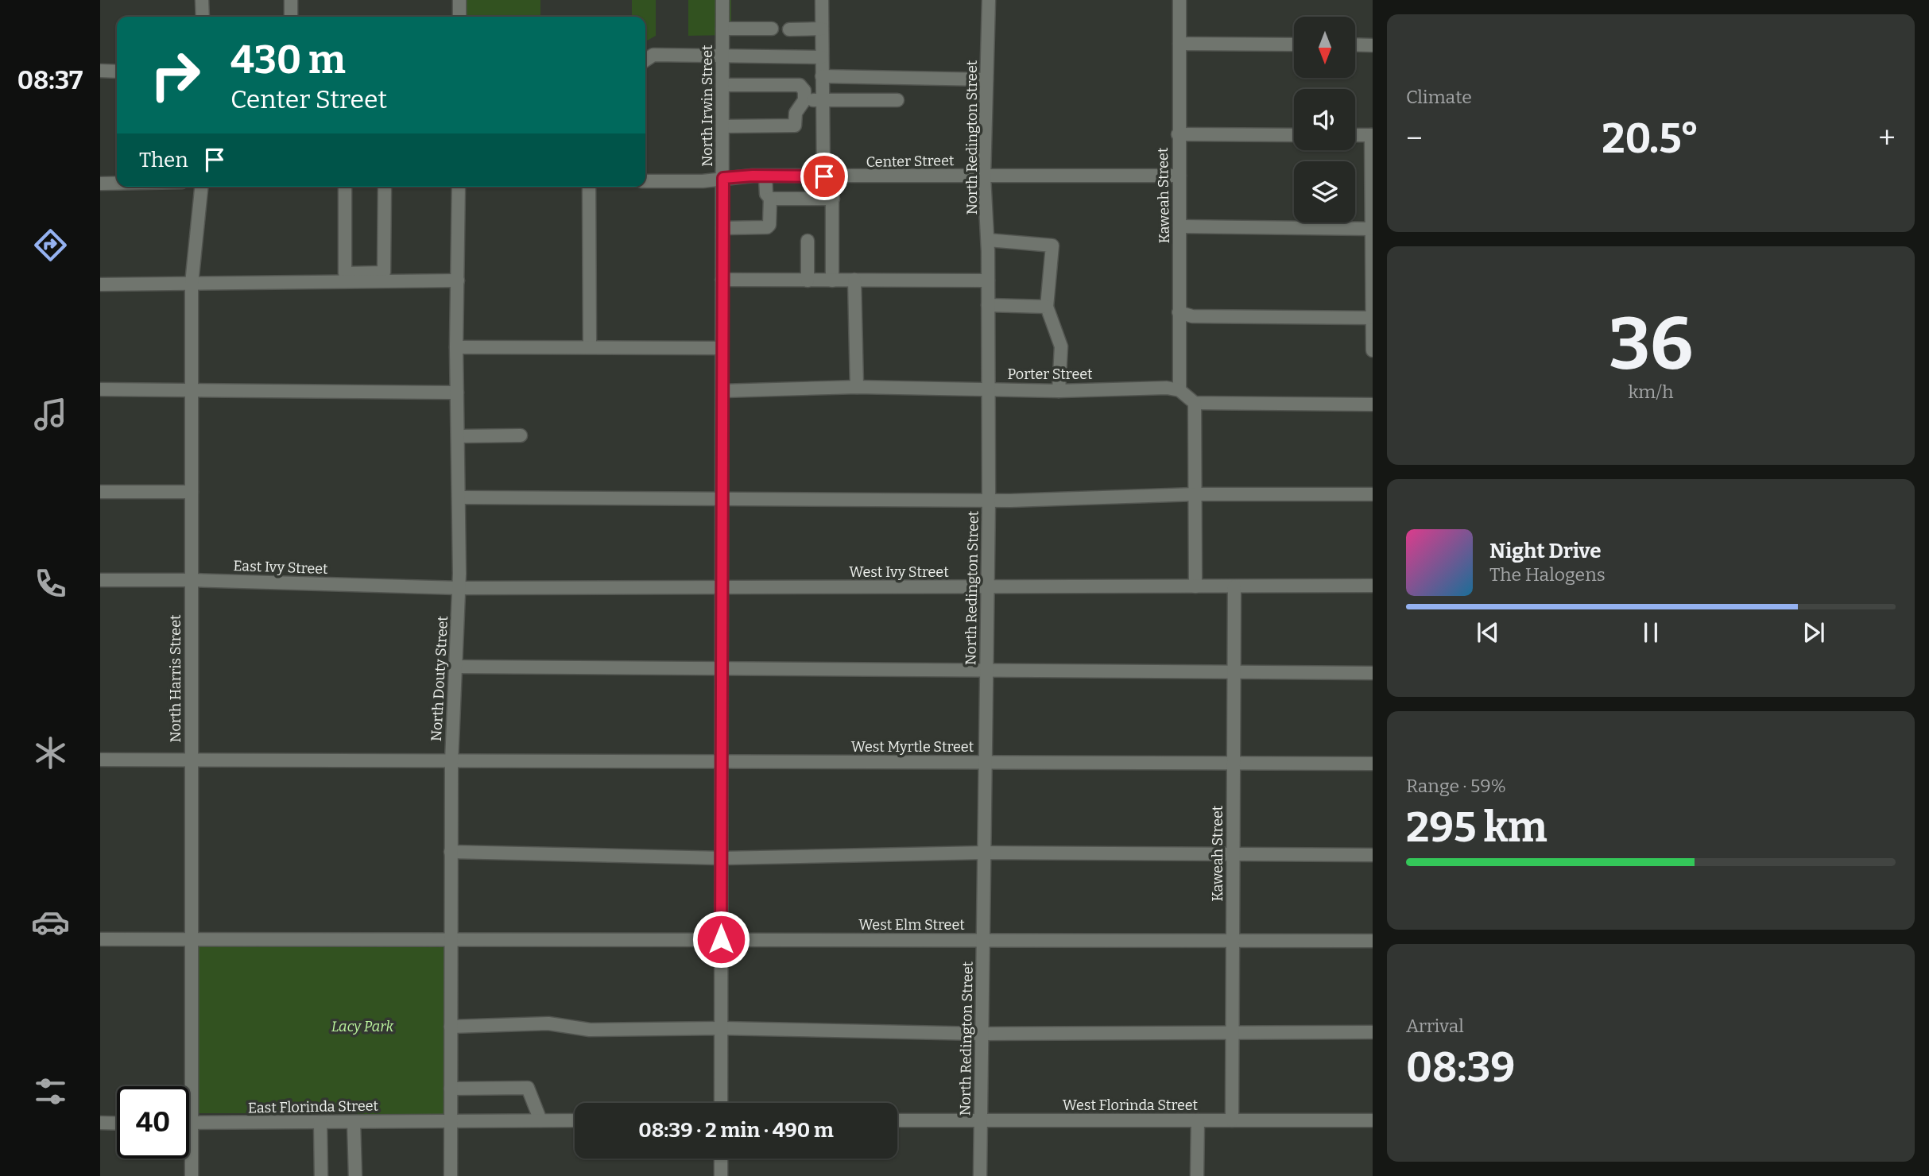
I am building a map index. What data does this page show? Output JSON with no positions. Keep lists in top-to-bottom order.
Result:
{
  "streets": {
    "street": [
      "North Irwin Street",
      "North Redington Street",
      "Center Street",
      "Kaweah Street",
      "Porter Street",
      "East Ivy Street",
      "West Ivy Street",
      "North Harris Street",
      "North Douty Street",
      "West Myrtle Street",
      "West Elm Street",
      "West Florinda Street",
      "East Florinda Street"
    ]
  },
  "crossings": [
    ["North Irwin Street", "Center Street"],
    ["North Irwin Street", "Porter Street"],
    ["North Irwin Street", "West Ivy Street"],
    ["North Irwin Street", "West Myrtle Street"],
    ["North Irwin Street", "West Elm Street"],
    ["North Redington Street", "Center Street"],
    ["North Redington Street", "Porter Street"],
    ["North Redington Street", "West Ivy Street"],
    ["North Redington Street", "West Myrtle Street"],
    ["North Redington Street", "West Elm Street"],
    ["North Redington Street", "West Florinda Street"],
    ["Center Street", "Kaweah Street"],
    ["Kaweah Street", "Porter Street"],
    ["Kaweah Street", "West Ivy Street"],
    ["Kaweah Street", "West Myrtle Street"],
    ["Kaweah Street", "West Elm Street"],
    ["Kaweah Street", "West Florinda Street"],
    ["East Ivy Street", "West Ivy Street"],
    ["East Ivy Street", "North Harris Street"],
    ["East Ivy Street", "North Douty Street"],
    ["West Ivy Street", "North Douty Street"],
    ["North Harris Street", "West Myrtle Street"],
    ["North Harris Street", "West Elm Street"],
    ["North Harris Street", "East Florinda Street"],
    ["North Douty Street", "West Myrtle Street"],
    ["North Douty Street", "West Elm Street"],
    ["North Douty Street", "East Florinda Street"]
  ],
  "parks": ["Lacy Park"],
  "north": "bottom",
  "page": {
    "tabs": "08:37",
    "tile": [
      "Climate",
      ["36", "km/h"],
      ["Range · 59%", "295 km"],
      ["Arrival", "08:39"]
    ],
    "turn": ["430 m", "Center Street"],
    "heat": ["−", "20.5°", "+"],
    "then": "Then",
    "song": ["Night Drive", "The Halogens"],
    "limit": "40",
    "trip": "08:39 · 2 min · 490 m"
  }
}
